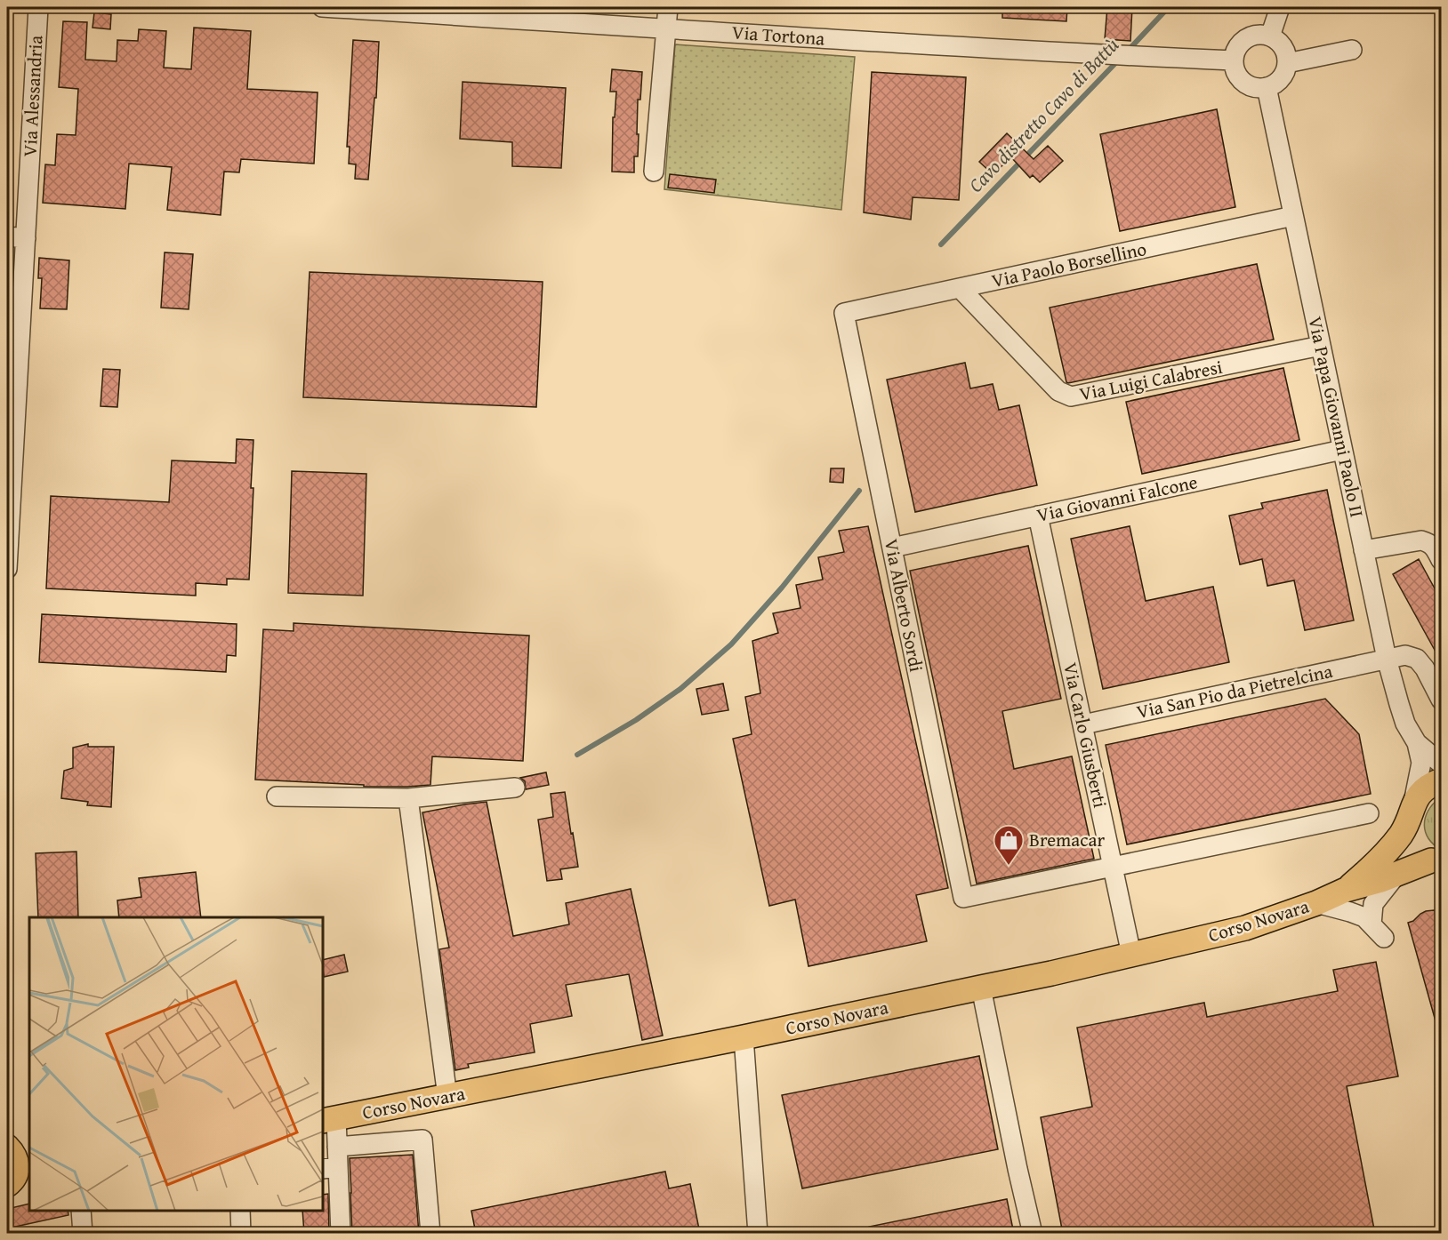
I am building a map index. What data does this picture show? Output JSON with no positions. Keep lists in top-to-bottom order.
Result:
{
  "streets": {
    "main road": ["Corso Novara"],
    "street": [
      "Via Tortona",
      "Via Alessandria",
      "Via Paolo Borsellino",
      "Via Luigi Calabresi",
      "Via Papa Giovanni Paolo II",
      "Via Giovanni Falcone",
      "Via Alberto Sordi",
      "Via San Pio da Pietrelcina",
      "Via Carlo Giusberti"
    ]
  },
  "crossings": [
    ["Via Tortona", "Via Papa Giovanni Paolo II"],
    ["Via Paolo Borsellino", "Via Luigi Calabresi"],
    ["Via Paolo Borsellino", "Via Papa Giovanni Paolo II"],
    ["Via Paolo Borsellino", "Via Alberto Sordi"],
    ["Via Luigi Calabresi", "Via Papa Giovanni Paolo II"],
    ["Via Papa Giovanni Paolo II", "Via Giovanni Falcone"],
    ["Via Papa Giovanni Paolo II", "Via San Pio da Pietrelcina"],
    ["Via Papa Giovanni Paolo II", "Corso Novara"],
    ["Via Giovanni Falcone", "Via Alberto Sordi"],
    ["Via Giovanni Falcone", "Via Carlo Giusberti"],
    ["Via Alberto Sordi", "Via Carlo Giusberti"],
    ["Via San Pio da Pietrelcina", "Via Carlo Giusberti"],
    ["Via Carlo Giusberti", "Corso Novara"]
  ],
  "water": ["Cavo distretto Cavo di Battù"],
  "places": {
    "shop": ["Bremacar"]
  }
}
